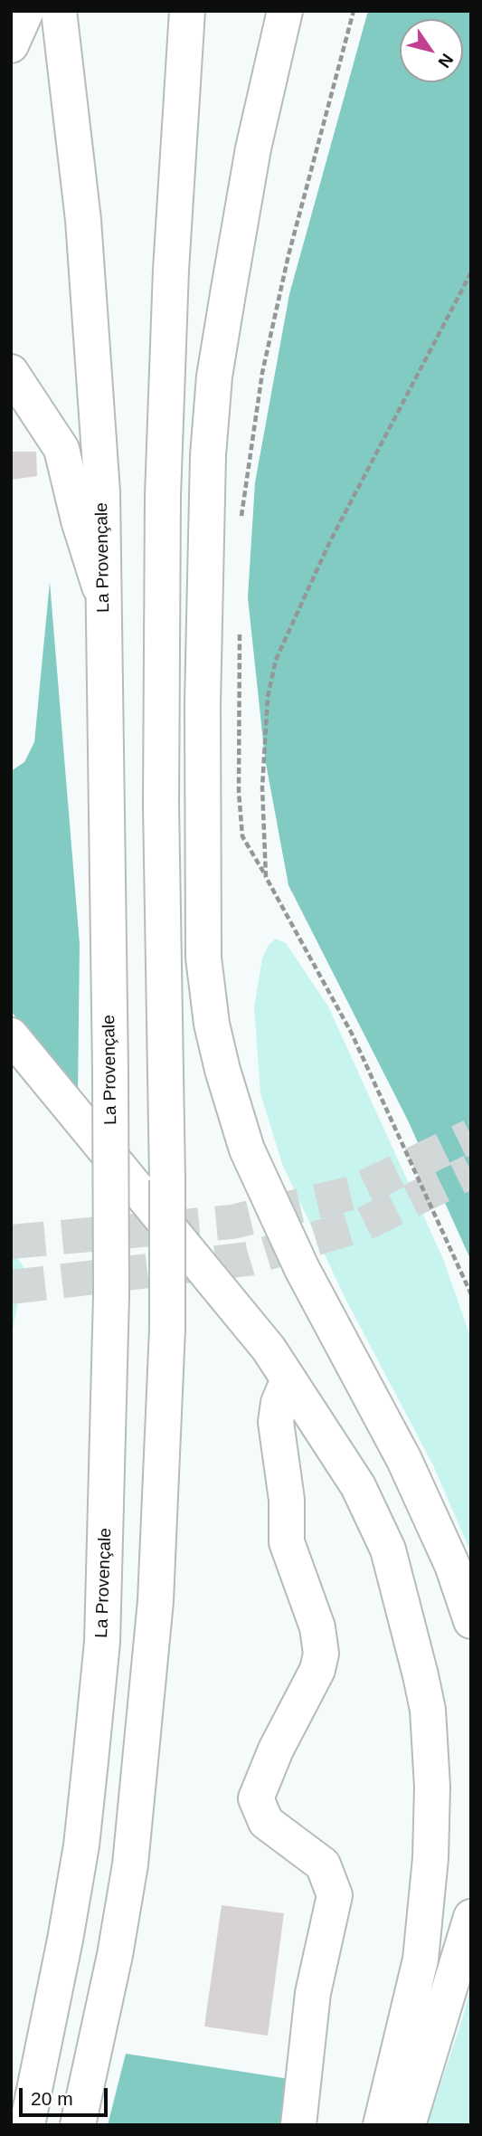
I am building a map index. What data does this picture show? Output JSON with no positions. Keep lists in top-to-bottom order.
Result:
{
  "streets": {
    "main road": ["La Provençale"]
  },
  "scale_bar": "20 m",
  "north": "bottom right"
}
